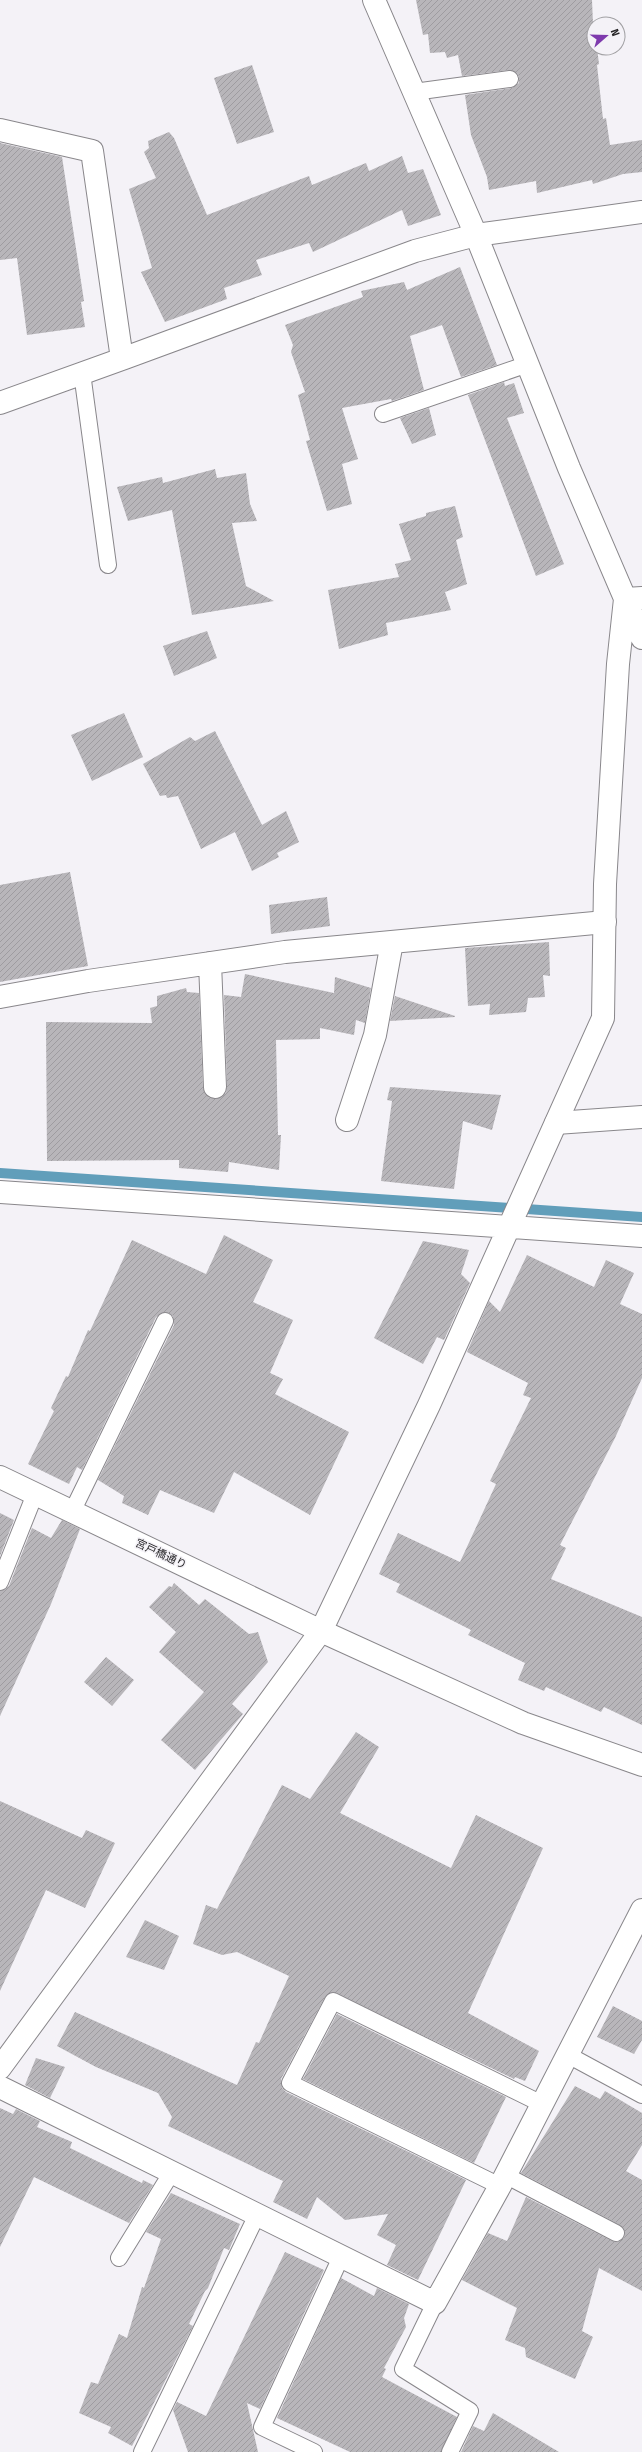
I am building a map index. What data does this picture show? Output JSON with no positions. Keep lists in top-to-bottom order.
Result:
{
  "streets": {
    "street": ["宮戸橋通り"]
  },
  "north": "right"
}
